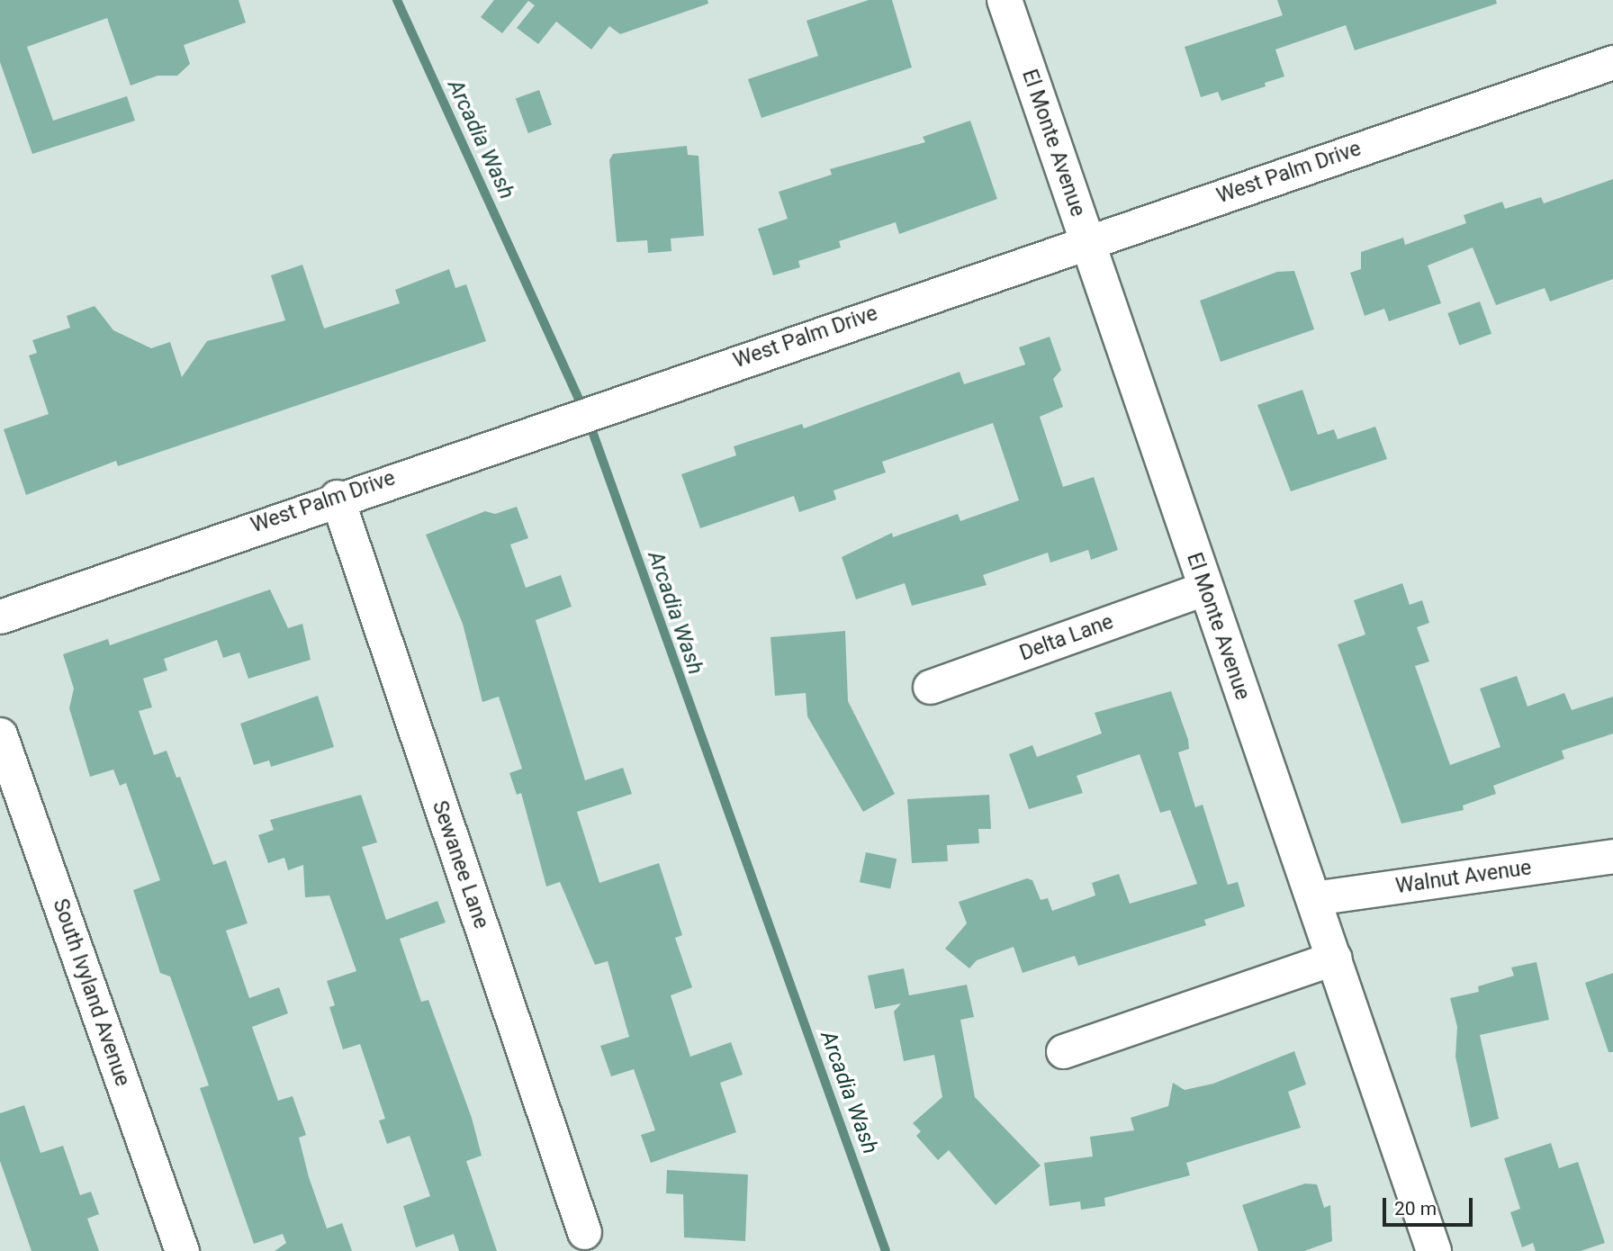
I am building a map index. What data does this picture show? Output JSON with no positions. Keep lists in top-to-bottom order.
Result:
{
  "streets": {
    "street": [
      "El Monte Avenue",
      "West Palm Drive",
      "Delta Lane",
      "Sewanee Lane",
      "Walnut Avenue",
      "South Ivyland Avenue"
    ]
  },
  "crossings": [
    ["El Monte Avenue", "West Palm Drive"],
    ["El Monte Avenue", "Delta Lane"],
    ["El Monte Avenue", "Walnut Avenue"],
    ["West Palm Drive", "Sewanee Lane"]
  ],
  "water": ["Arcadia Wash"],
  "scale_bar": "20 m"
}
